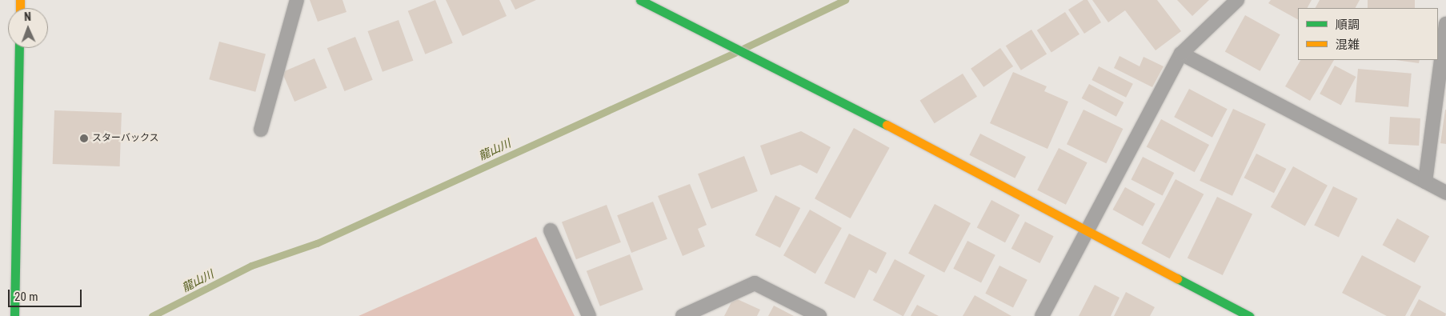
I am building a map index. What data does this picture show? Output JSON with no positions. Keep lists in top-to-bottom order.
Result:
{
  "water": ["龍山川"],
  "places": ["スターバックス"],
  "legend": ["順調", "混雑"],
  "scale_bar": "20 m",
  "north": "top"
}
